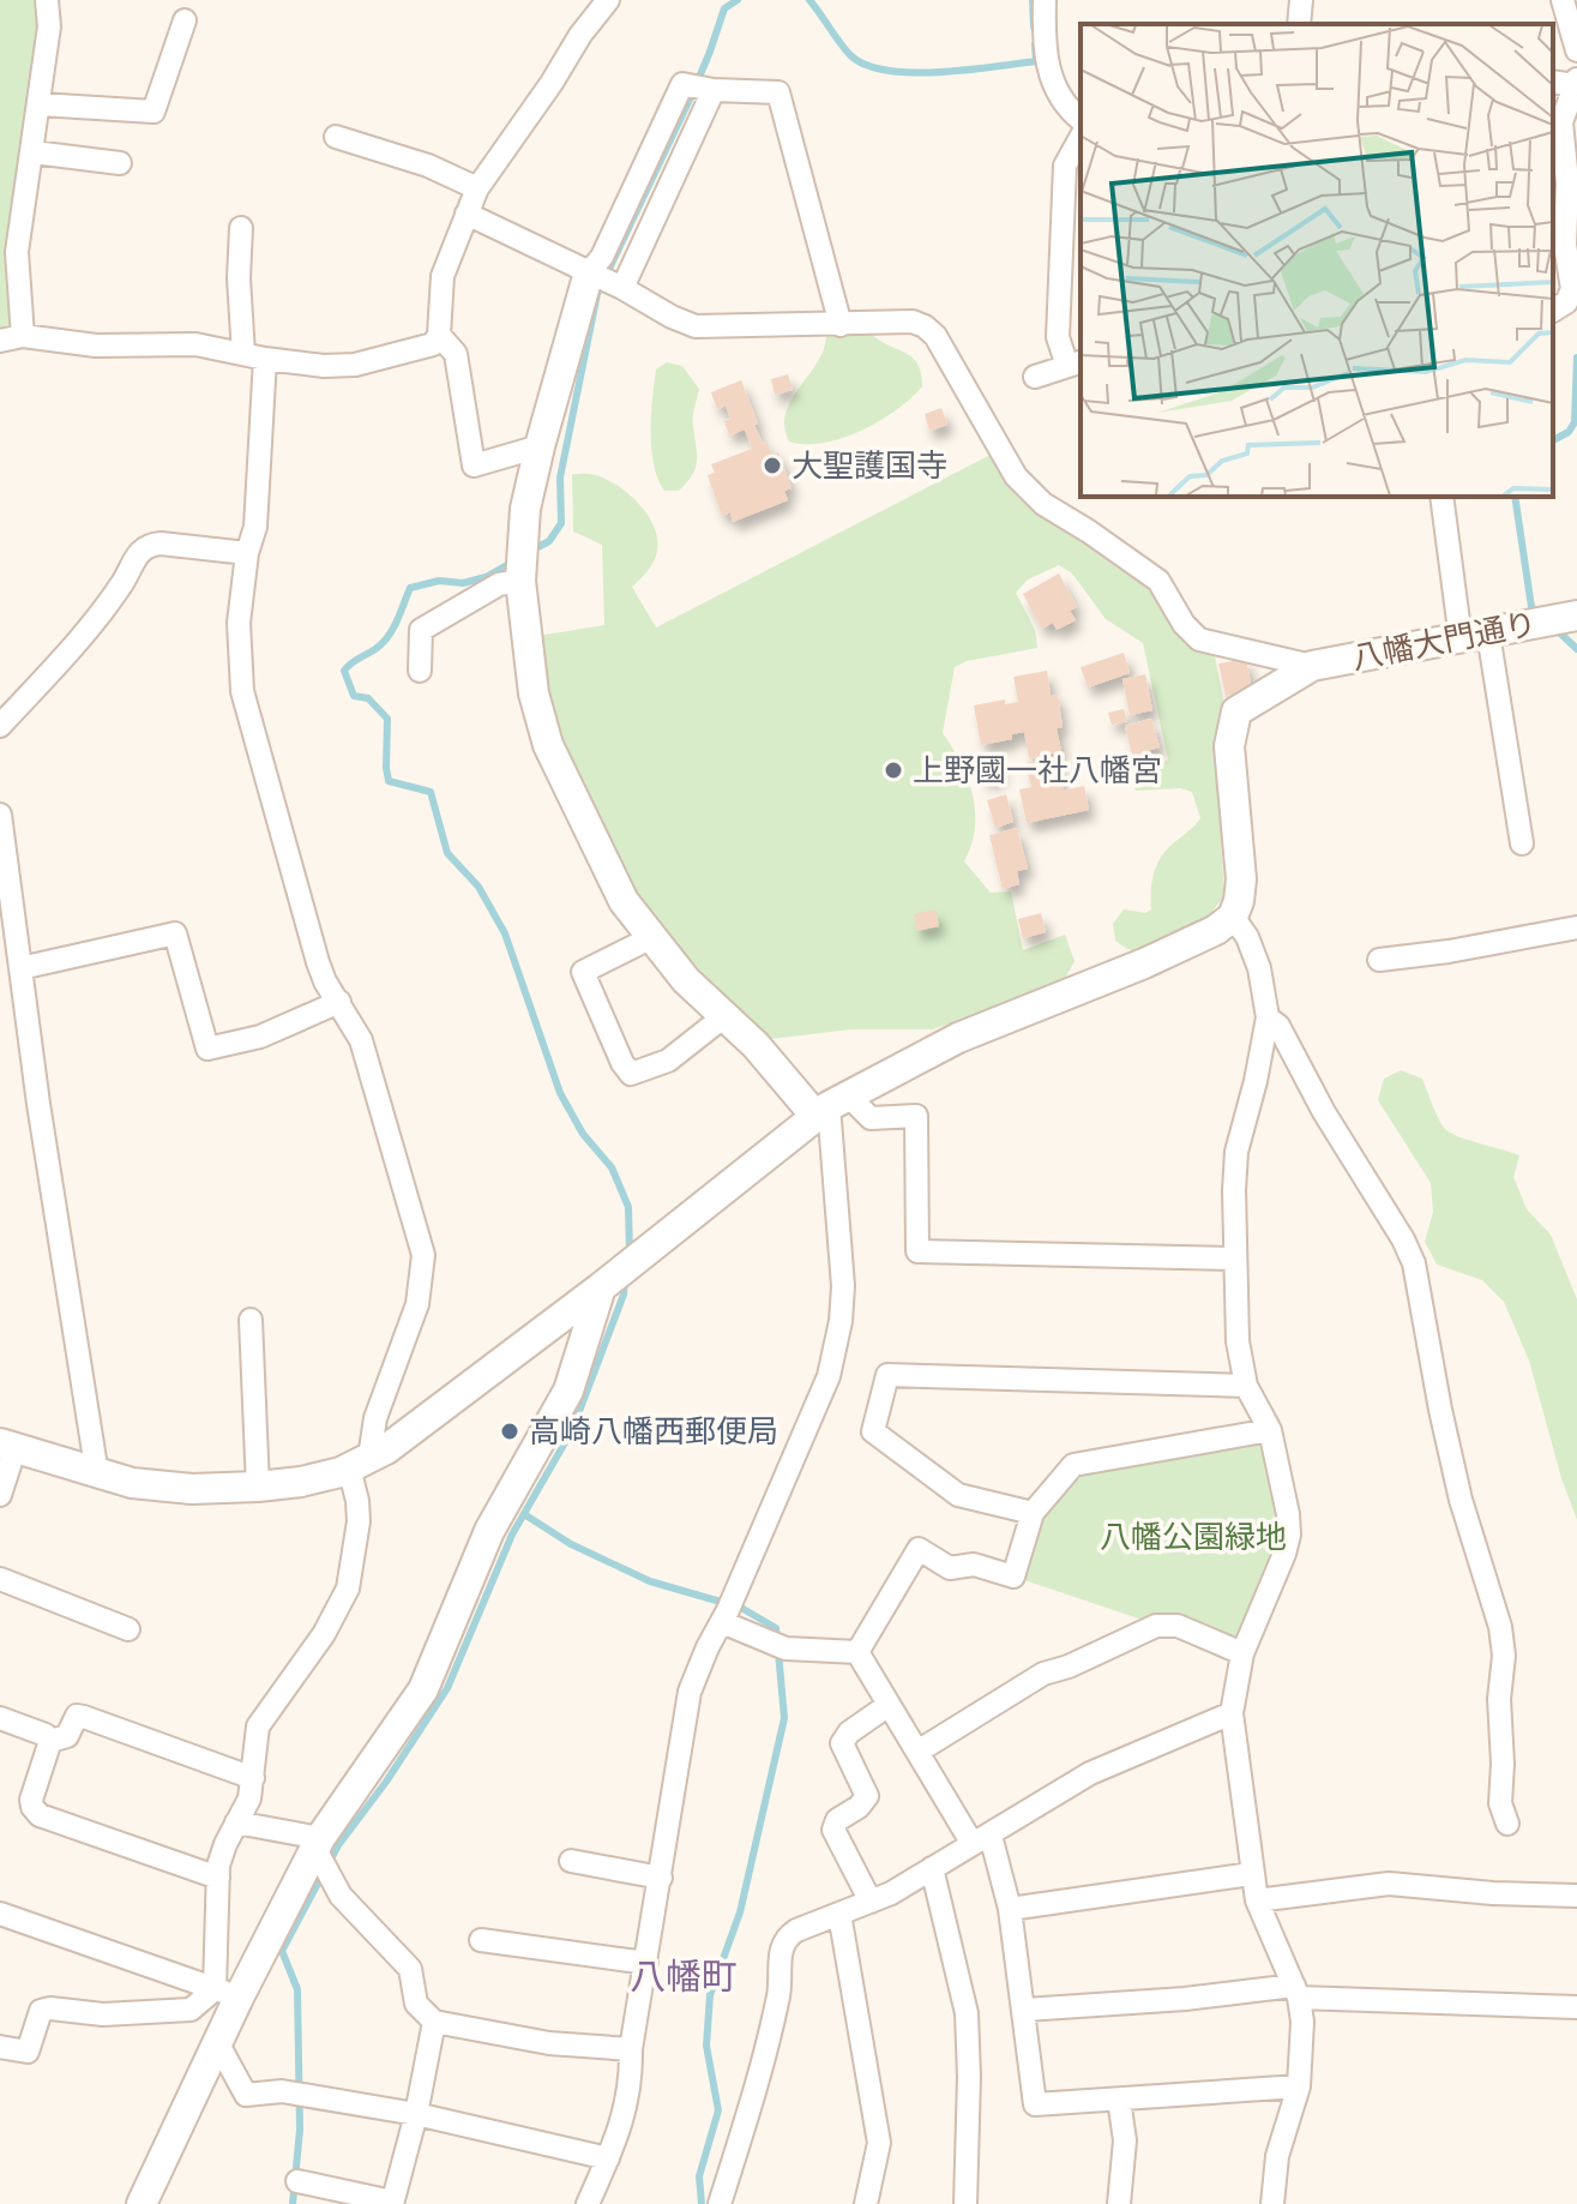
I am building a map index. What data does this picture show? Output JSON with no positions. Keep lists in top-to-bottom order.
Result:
{
  "streets": {
    "street": ["八幡大門通り"]
  },
  "districts": ["八幡町"],
  "parks": ["八幡公園緑地"],
  "places": ["大聖護国寺", "上野國一社八幡宮", "高崎八幡西郵便局"]
}
